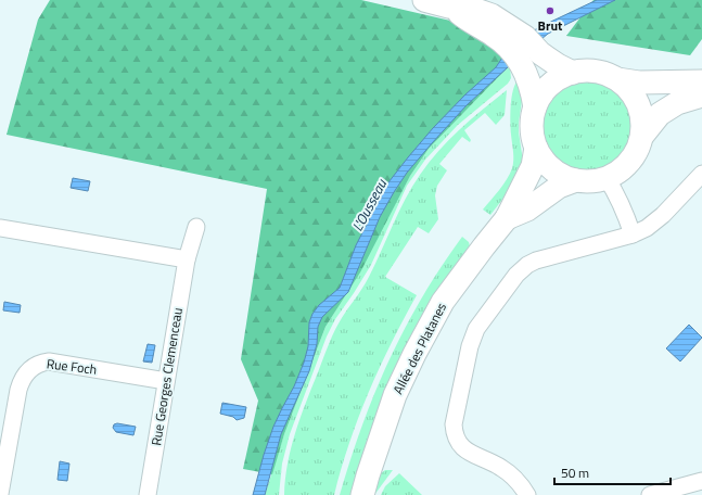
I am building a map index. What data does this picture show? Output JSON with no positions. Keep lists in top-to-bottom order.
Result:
{
  "streets": {
    "main road": ["Allée des Platanes"],
    "street": ["Rue Foch", "Rue Georges Clemenceau"]
  },
  "crossings": [
    ["Rue Foch", "Rue Georges Clemenceau"]
  ],
  "water": ["L'Ousseau"],
  "places": ["Brut"],
  "scale_bar": "50 m"
}
